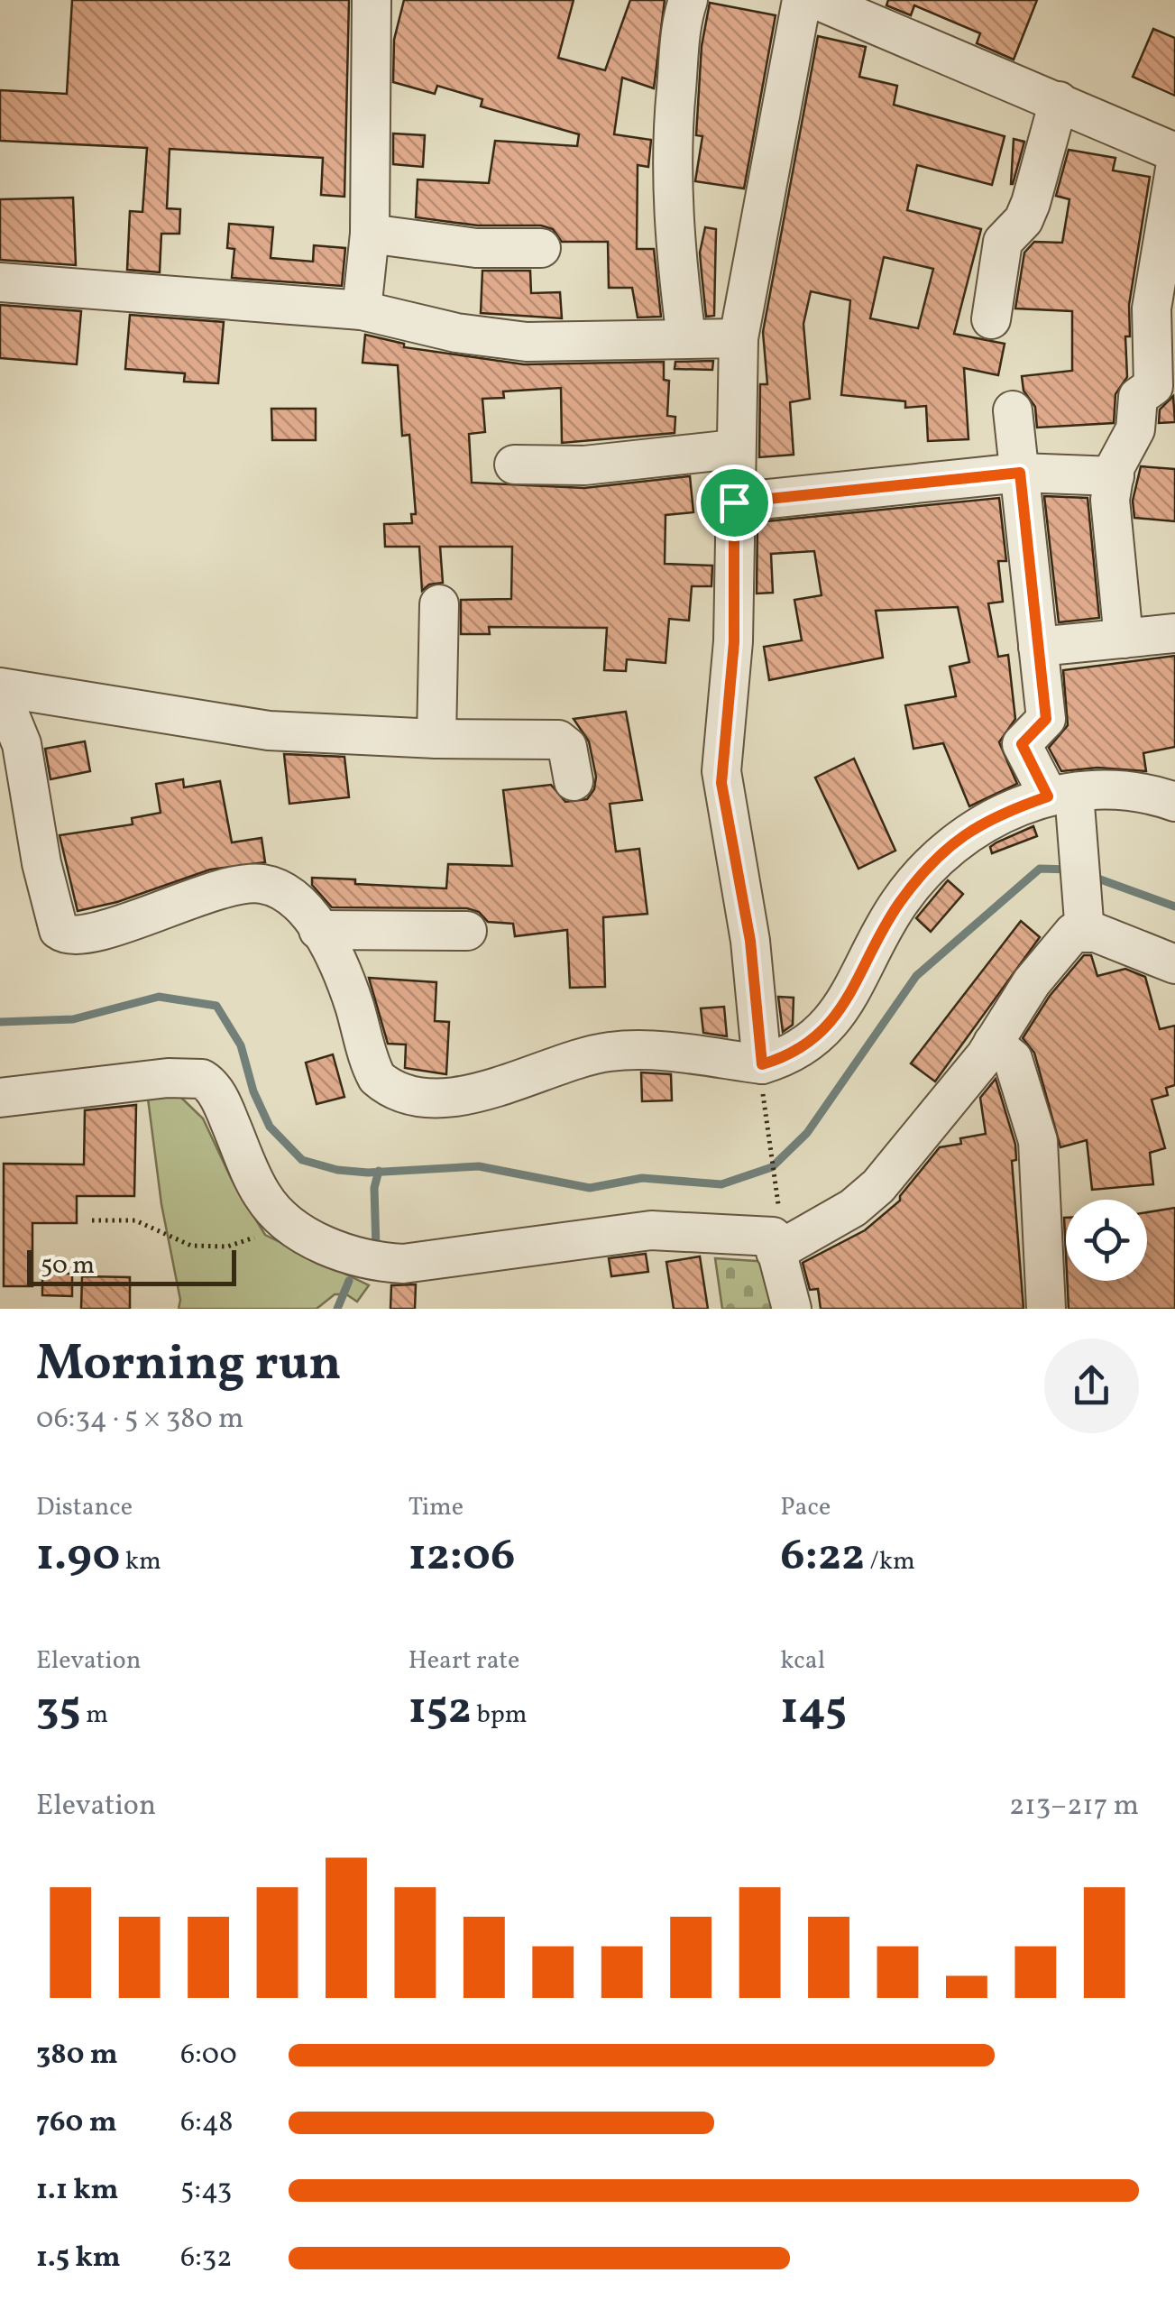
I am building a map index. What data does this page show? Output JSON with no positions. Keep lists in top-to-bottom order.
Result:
{
  "scale_bar": "50 m",
  "page": {
    "scale": "50 m",
    "heading": ["Morning run", "06:34 · 5 × 380 m"],
    "stats": [
      ["Distance", "1.90 km"],
      ["Time", "12:06"],
      ["Pace", "6:22 /km"],
      ["Elevation", "35 m"],
      ["Heart rate", "152 bpm"],
      ["kcal", "145"]
    ],
    "chart": ["Elevation", "213–217 m"],
    "list": [
      {
        "name": "380 m",
        "note": "6:00"
      },
      {
        "name": "760 m",
        "note": "6:48"
      },
      {
        "name": "1.1 km",
        "note": "5:43"
      },
      {
        "name": "1.5 km",
        "note": "6:32"
      }
    ]
  }
}
